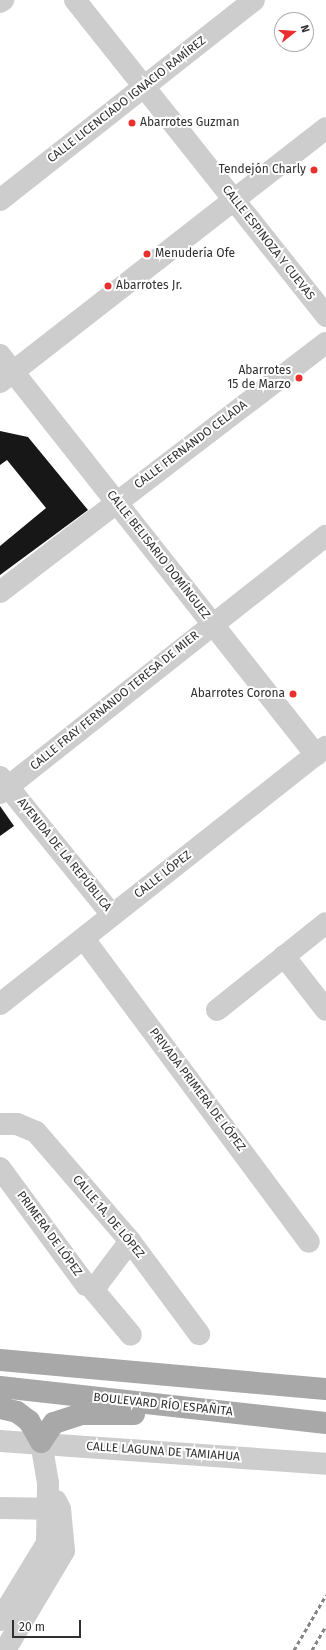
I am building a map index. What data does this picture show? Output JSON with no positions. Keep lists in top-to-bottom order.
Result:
{
  "streets": {
    "main road": ["BOULEVARD RÍO ESPAÑITA"],
    "street": [
      "CALLE LICENCIADO IGNACIO RAMÍREZ",
      "CALLE ESPINOZA Y CUEVAS",
      "CALLE FERNANDO CELADA",
      "CALLE BELISARIO DOMÍNGUEZ",
      "CALLE FRAY FERNANDO TERESA DE MIER",
      "AVENIDA DE LA REPÚBLICA",
      "CALLE LÓPEZ",
      "PRIVADA PRIMERA DE LÓPEZ",
      "CALLE 1A. DE LÓPEZ",
      "PRIMERA DE LÓPEZ",
      "CALLE LAGUNA DE TAMIAHUA"
    ]
  },
  "crossings": [
    ["CALLE LICENCIADO IGNACIO RAMÍREZ", "CALLE ESPINOZA Y CUEVAS"],
    ["CALLE FERNANDO CELADA", "CALLE BELISARIO DOMÍNGUEZ"],
    ["CALLE BELISARIO DOMÍNGUEZ", "CALLE FRAY FERNANDO TERESA DE MIER"],
    ["CALLE BELISARIO DOMÍNGUEZ", "CALLE LÓPEZ"],
    ["CALLE FRAY FERNANDO TERESA DE MIER", "AVENIDA DE LA REPÚBLICA"],
    ["AVENIDA DE LA REPÚBLICA", "CALLE LÓPEZ"],
    ["CALLE LÓPEZ", "PRIVADA PRIMERA DE LÓPEZ"],
    ["CALLE 1A. DE LÓPEZ", "PRIMERA DE LÓPEZ"]
  ],
  "places": [
    "Abarrotes Guzman",
    "Tendejón Charly",
    "Menudería Ofe",
    "Abarrotes Jr.",
    "Abarrotes 15 de Marzo",
    "Abarrotes Corona"
  ],
  "scale_bar": "20 m",
  "north": "right"
}
